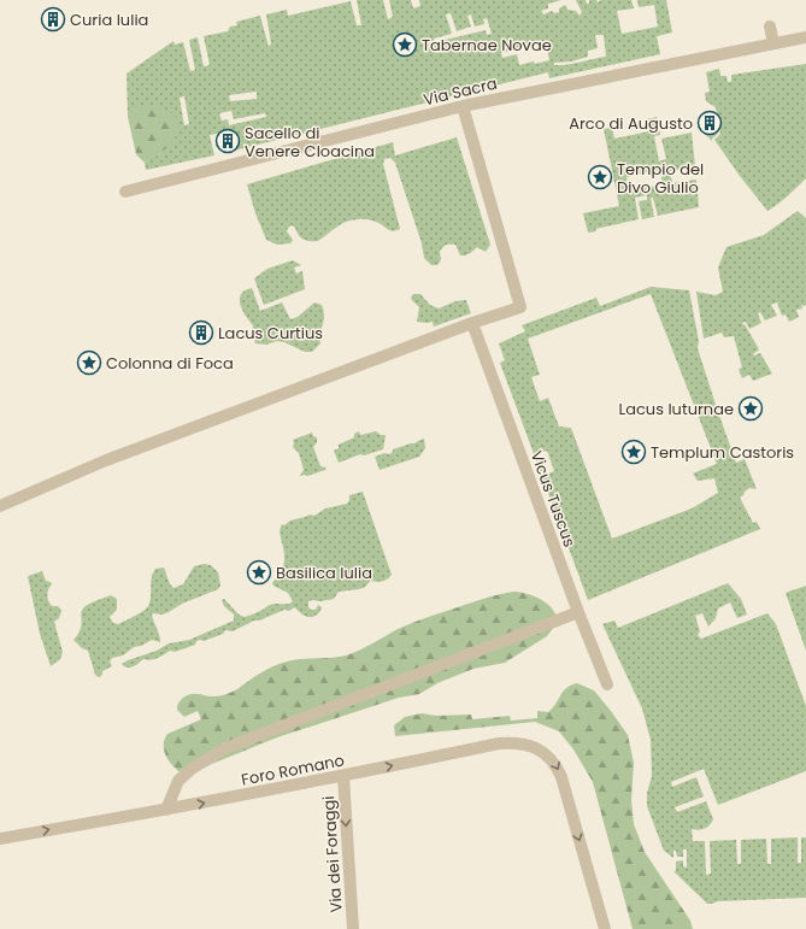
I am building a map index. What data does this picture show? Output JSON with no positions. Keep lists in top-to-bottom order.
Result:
{
  "streets": {
    "street": [
      "Via Sacra",
      "Vicus Tuscus",
      "Foro Romano",
      "Via dei Foraggi"
    ]
  },
  "crossings": [
    ["Foro Romano", "Via dei Foraggi"]
  ],
  "one_way": ["Foro Romano", "Via dei Foraggi"],
  "places": {
    "building": [
      "Curia Iulia",
      "Arco di Augusto",
      "Sacello di Venere Cloacina",
      "Lacus Curtius"
    ],
    "place": [
      "Tabernae Novae",
      "Tempio del Divo Giulio",
      "Colonna di Foca",
      "Lacus Iuturnae",
      "Templum Castoris",
      "Basilica Iulia"
    ]
  }
}
